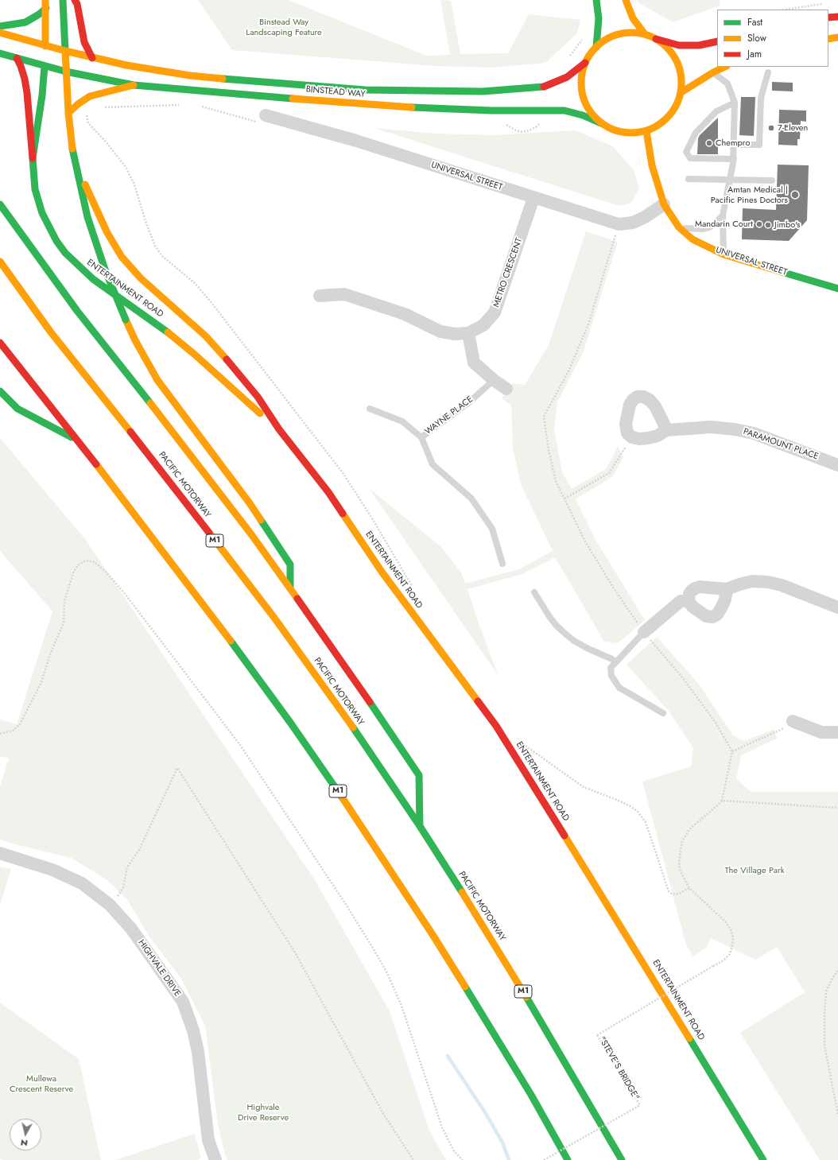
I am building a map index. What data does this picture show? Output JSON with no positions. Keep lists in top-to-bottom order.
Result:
{
  "streets": {
    "main road": [
      "BINSTEAD WAY",
      "UNIVERSAL STREET",
      "ENTERTAINMENT ROAD",
      "PACIFIC MOTORWAY",
      "M1"
    ],
    "street": ["METRO CRESCENT", "PARAMOUNT PLACE", "HIGHVALE DRIVE"],
    "lane": ["WAYNE PLACE"],
    "path": ["\"STEVE'S BRIDGE\""]
  },
  "crossings": [
    ["BINSTEAD WAY", "UNIVERSAL STREET"],
    ["BINSTEAD WAY", "ENTERTAINMENT ROAD"],
    ["UNIVERSAL STREET", "METRO CRESCENT"]
  ],
  "parks": [
    "Binstead Way Landscaping Feature",
    "The Village Park",
    "Mullewa Crescent Reserve",
    "Highvale Drive Reserve"
  ],
  "places": [
    "7-Eleven",
    "Chempro",
    "Amtan Medical | Pacific Pines Doctors",
    "Mandarin Court",
    "Jimbo's"
  ],
  "legend": ["Fast", "Slow", "Jam"],
  "north": "bottom"
}
